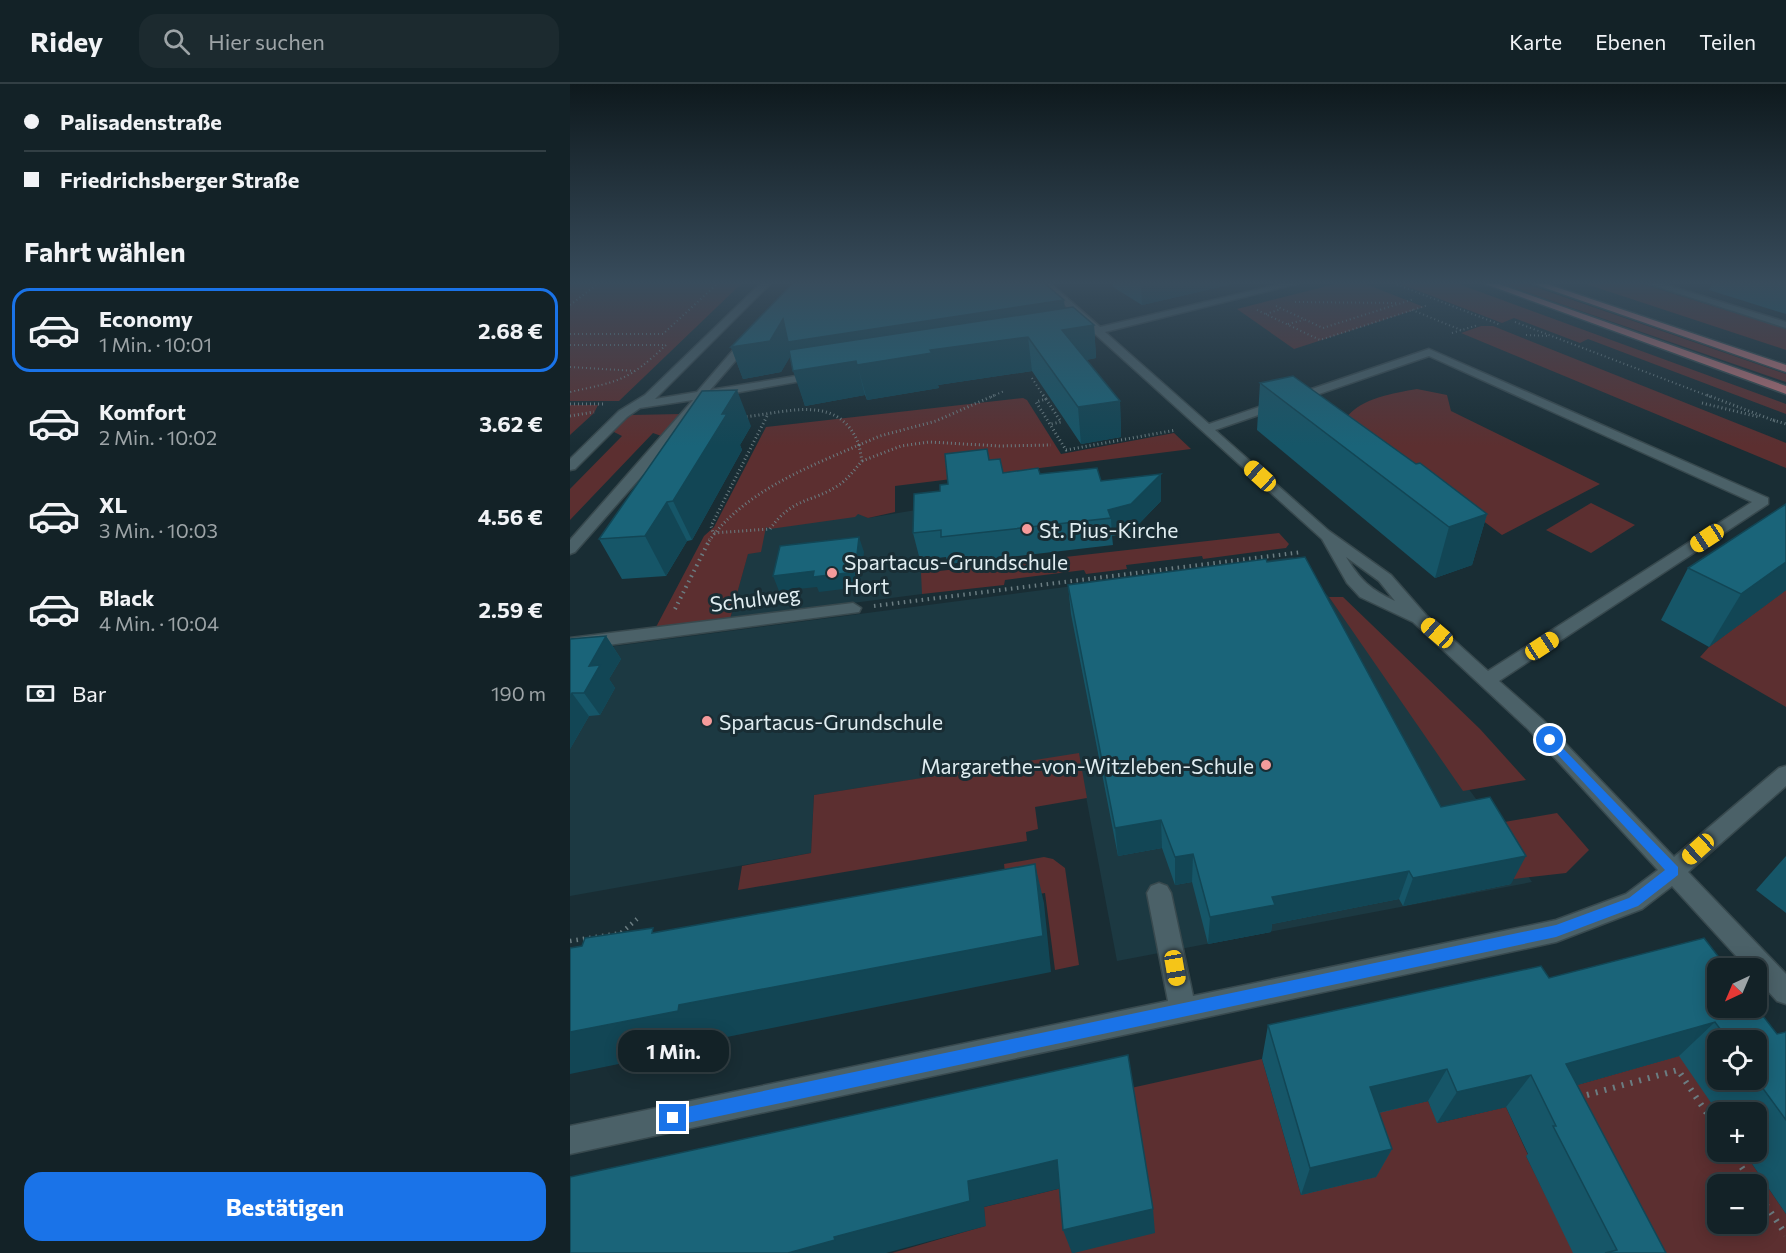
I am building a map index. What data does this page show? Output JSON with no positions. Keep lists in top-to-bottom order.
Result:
{
  "streets": {
    "street": ["Schulweg"]
  },
  "places": [
    "St. Pius-Kirche",
    "Spartacus-Grundschule Hort",
    "Spartacus-Grundschule",
    "Margarethe-von-Witzleben-Schule"
  ],
  "north": "bottom left",
  "page": {
    "header": "Ridey",
    "search": "Hier suchen",
    "nav": ["Karte", "Ebenen", "Teilen"],
    "banner": ["Palisadenstraße", "Friedrichsberger Straße"],
    "heading": "Fahrt wählen",
    "list": [
      {
        "name": "Economy",
        "note": "1 Min. · 10:01",
        "value": "2.68 €"
      },
      {
        "name": "Komfort",
        "note": "2 Min. · 10:02",
        "value": "3.62 €"
      },
      {
        "name": "XL",
        "note": "3 Min. · 10:03",
        "value": "4.56 €"
      },
      {
        "name": "Black",
        "note": "4 Min. · 10:04",
        "value": "2.59 €"
      }
    ],
    "pay": ["Bar", "190 m"],
    "map_buttons": ["+", "−"],
    "bubble": "1 Min.",
    "buttons": "Bestätigen"
  }
}
